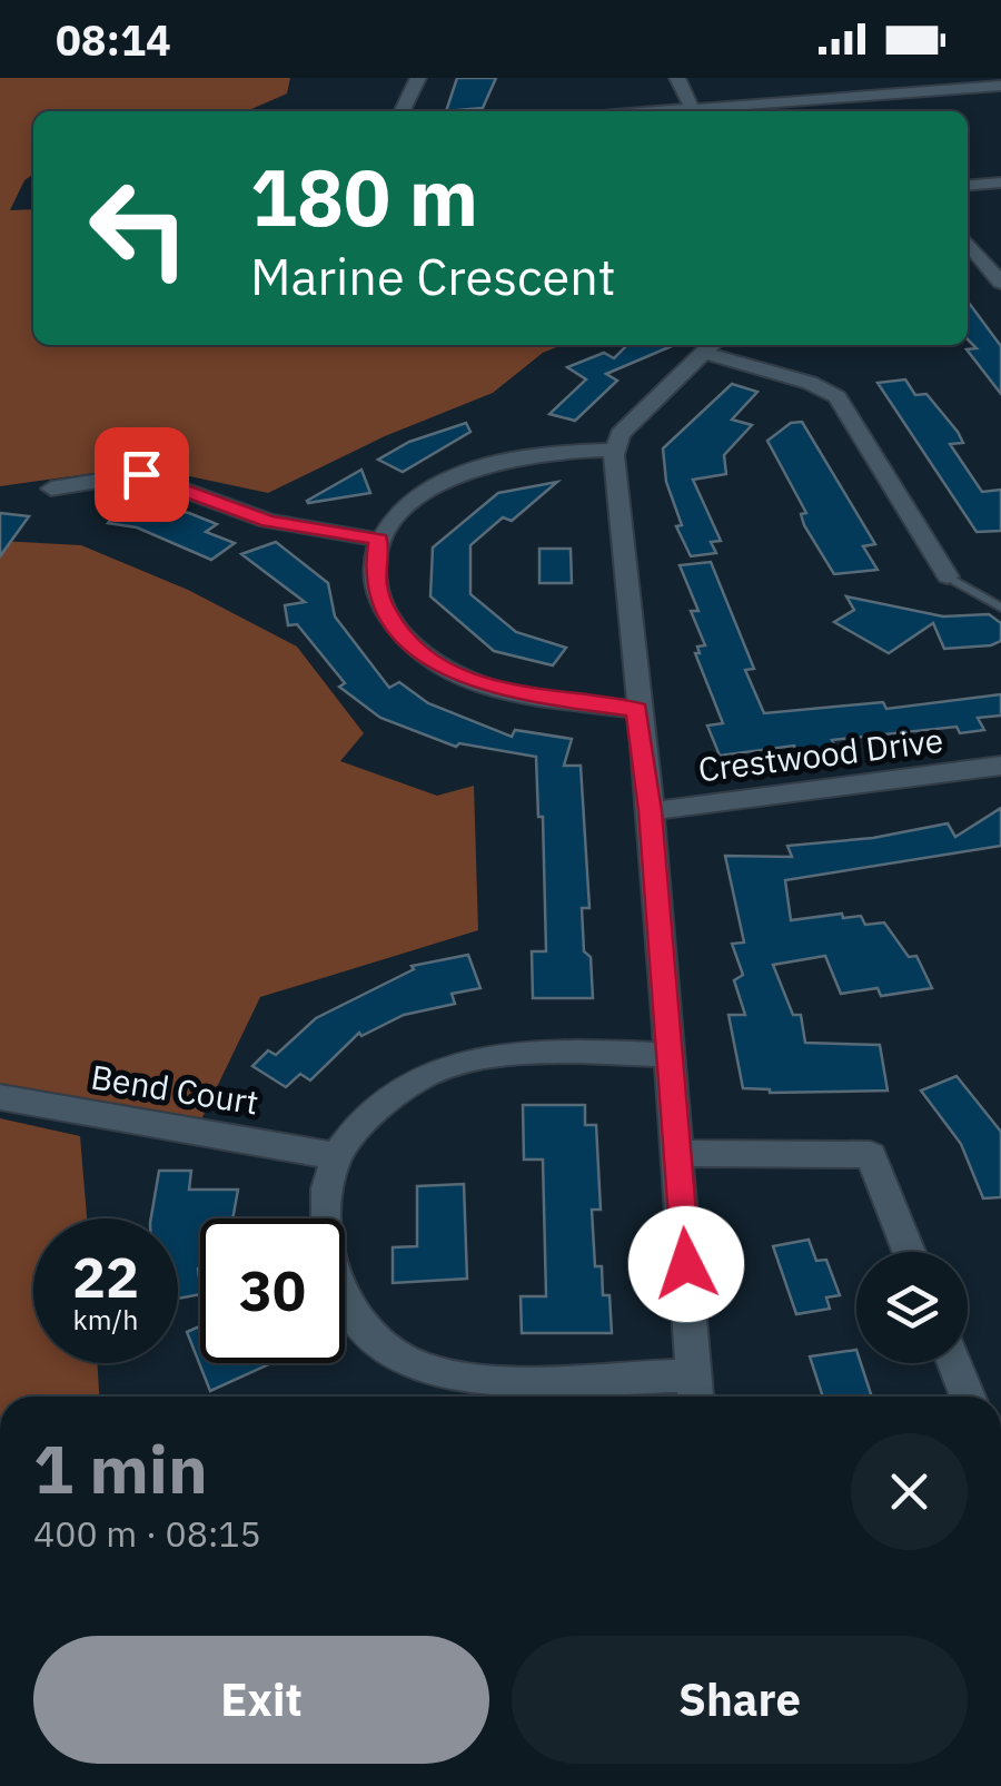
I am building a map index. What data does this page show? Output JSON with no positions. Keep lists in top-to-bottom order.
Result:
{
  "streets": {
    "street": ["Crestwood Drive", "Bend Court"]
  },
  "page": {
    "status": "08:14",
    "turn": ["180 m", "Marine Crescent"],
    "speed": "22 km/h",
    "limit": "30",
    "heading": ["1 min", "400 m · 08:15"],
    "buttons": ["Exit", "Share"]
  }
}
